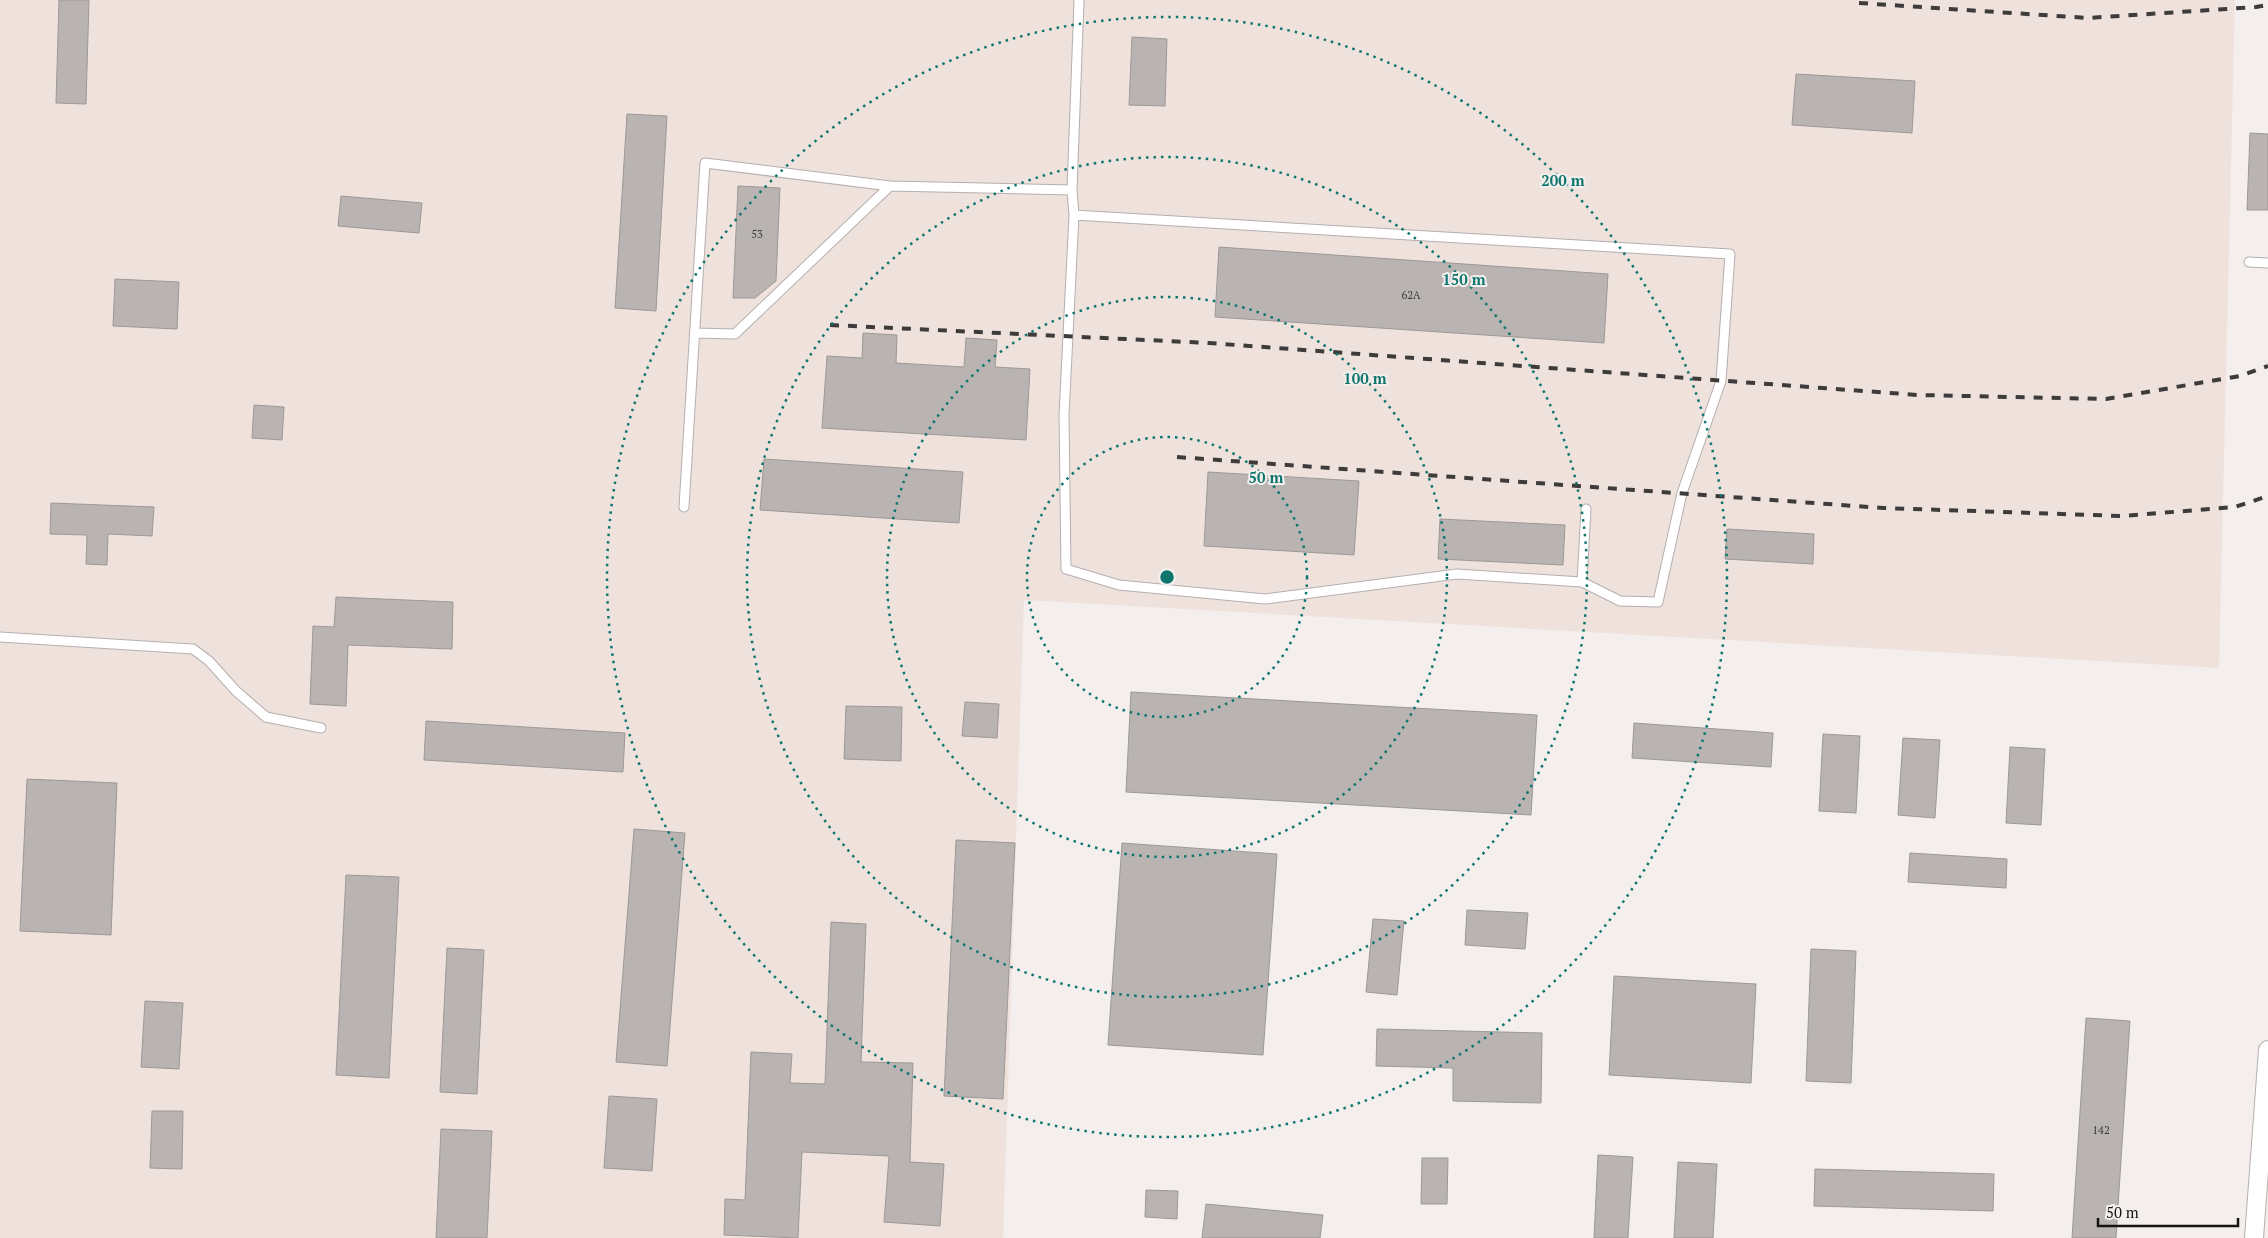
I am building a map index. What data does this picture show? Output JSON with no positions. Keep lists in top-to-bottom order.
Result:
{
  "house_numbers": ["53", "62А", "142"],
  "scale_bar": "50 m",
  "rings": [
    "200 m",
    "150 m",
    "100 m",
    "50 m"
  ]
}
